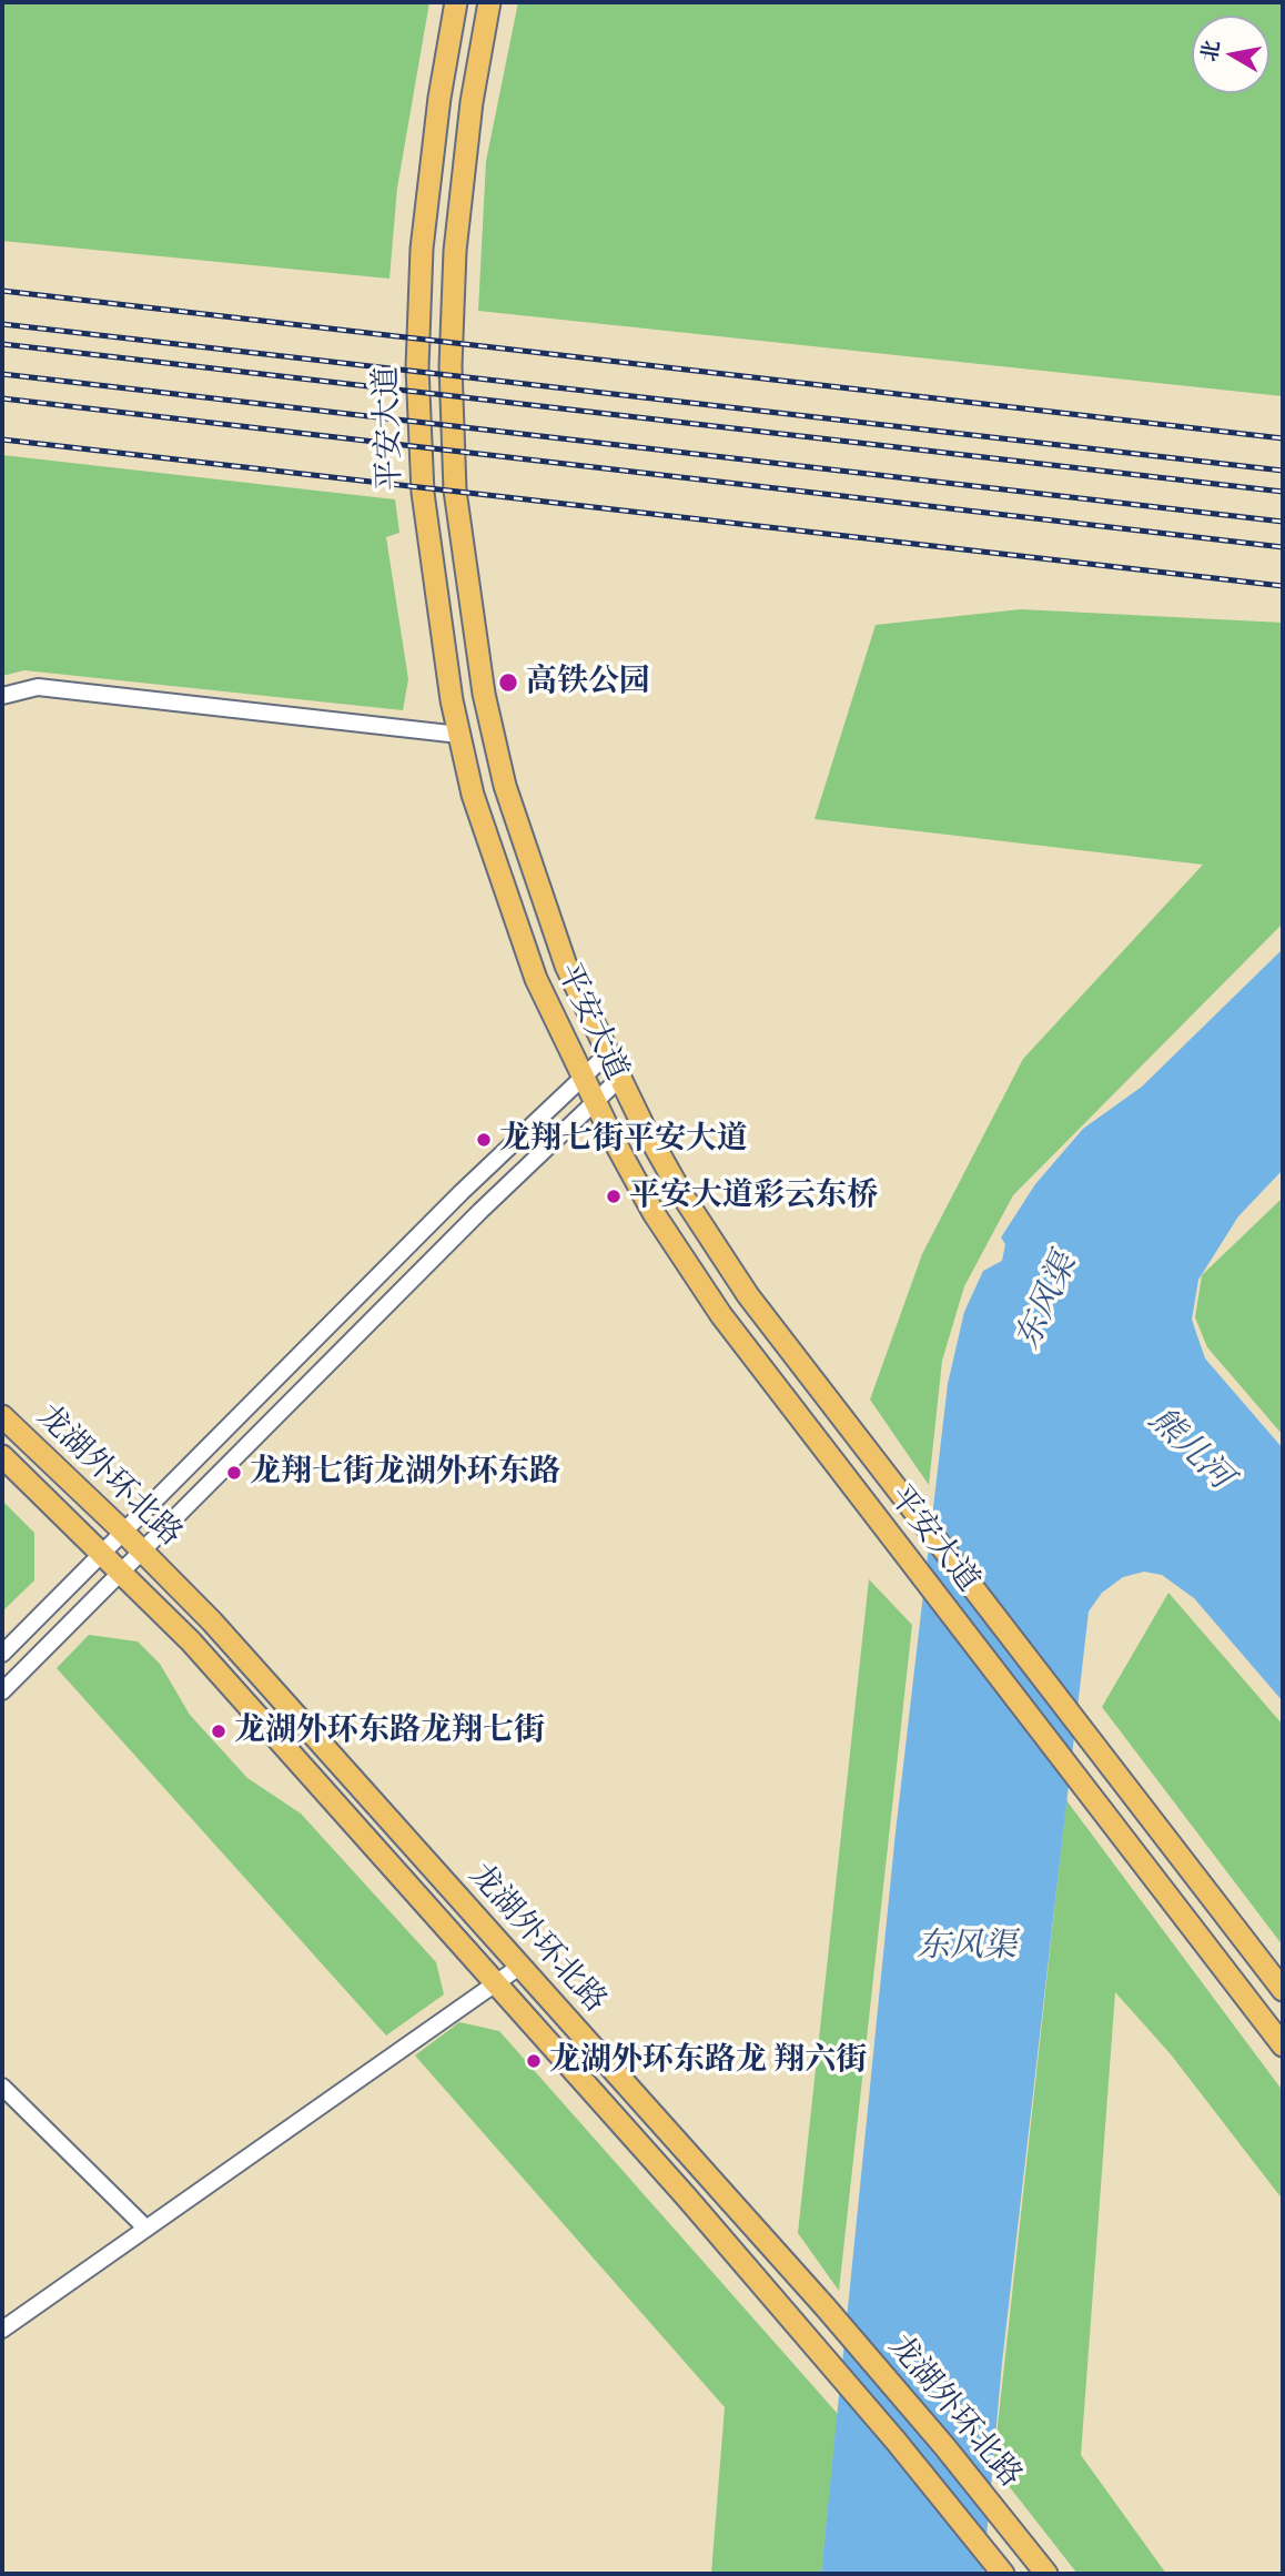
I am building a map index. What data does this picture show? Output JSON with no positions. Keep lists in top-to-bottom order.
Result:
{
  "streets": {
    "main road": ["平安大道", "龙湖外环北路"]
  },
  "water": ["东风渠", "熊儿河"],
  "places": [
    "高铁公园",
    "龙翔七街平安大道",
    "平安大道彩云东桥",
    "龙翔七街龙湖外环东路",
    "龙湖外环东路龙翔七街",
    "龙湖外环东路龙 翔六街"
  ],
  "north": "left"
}
